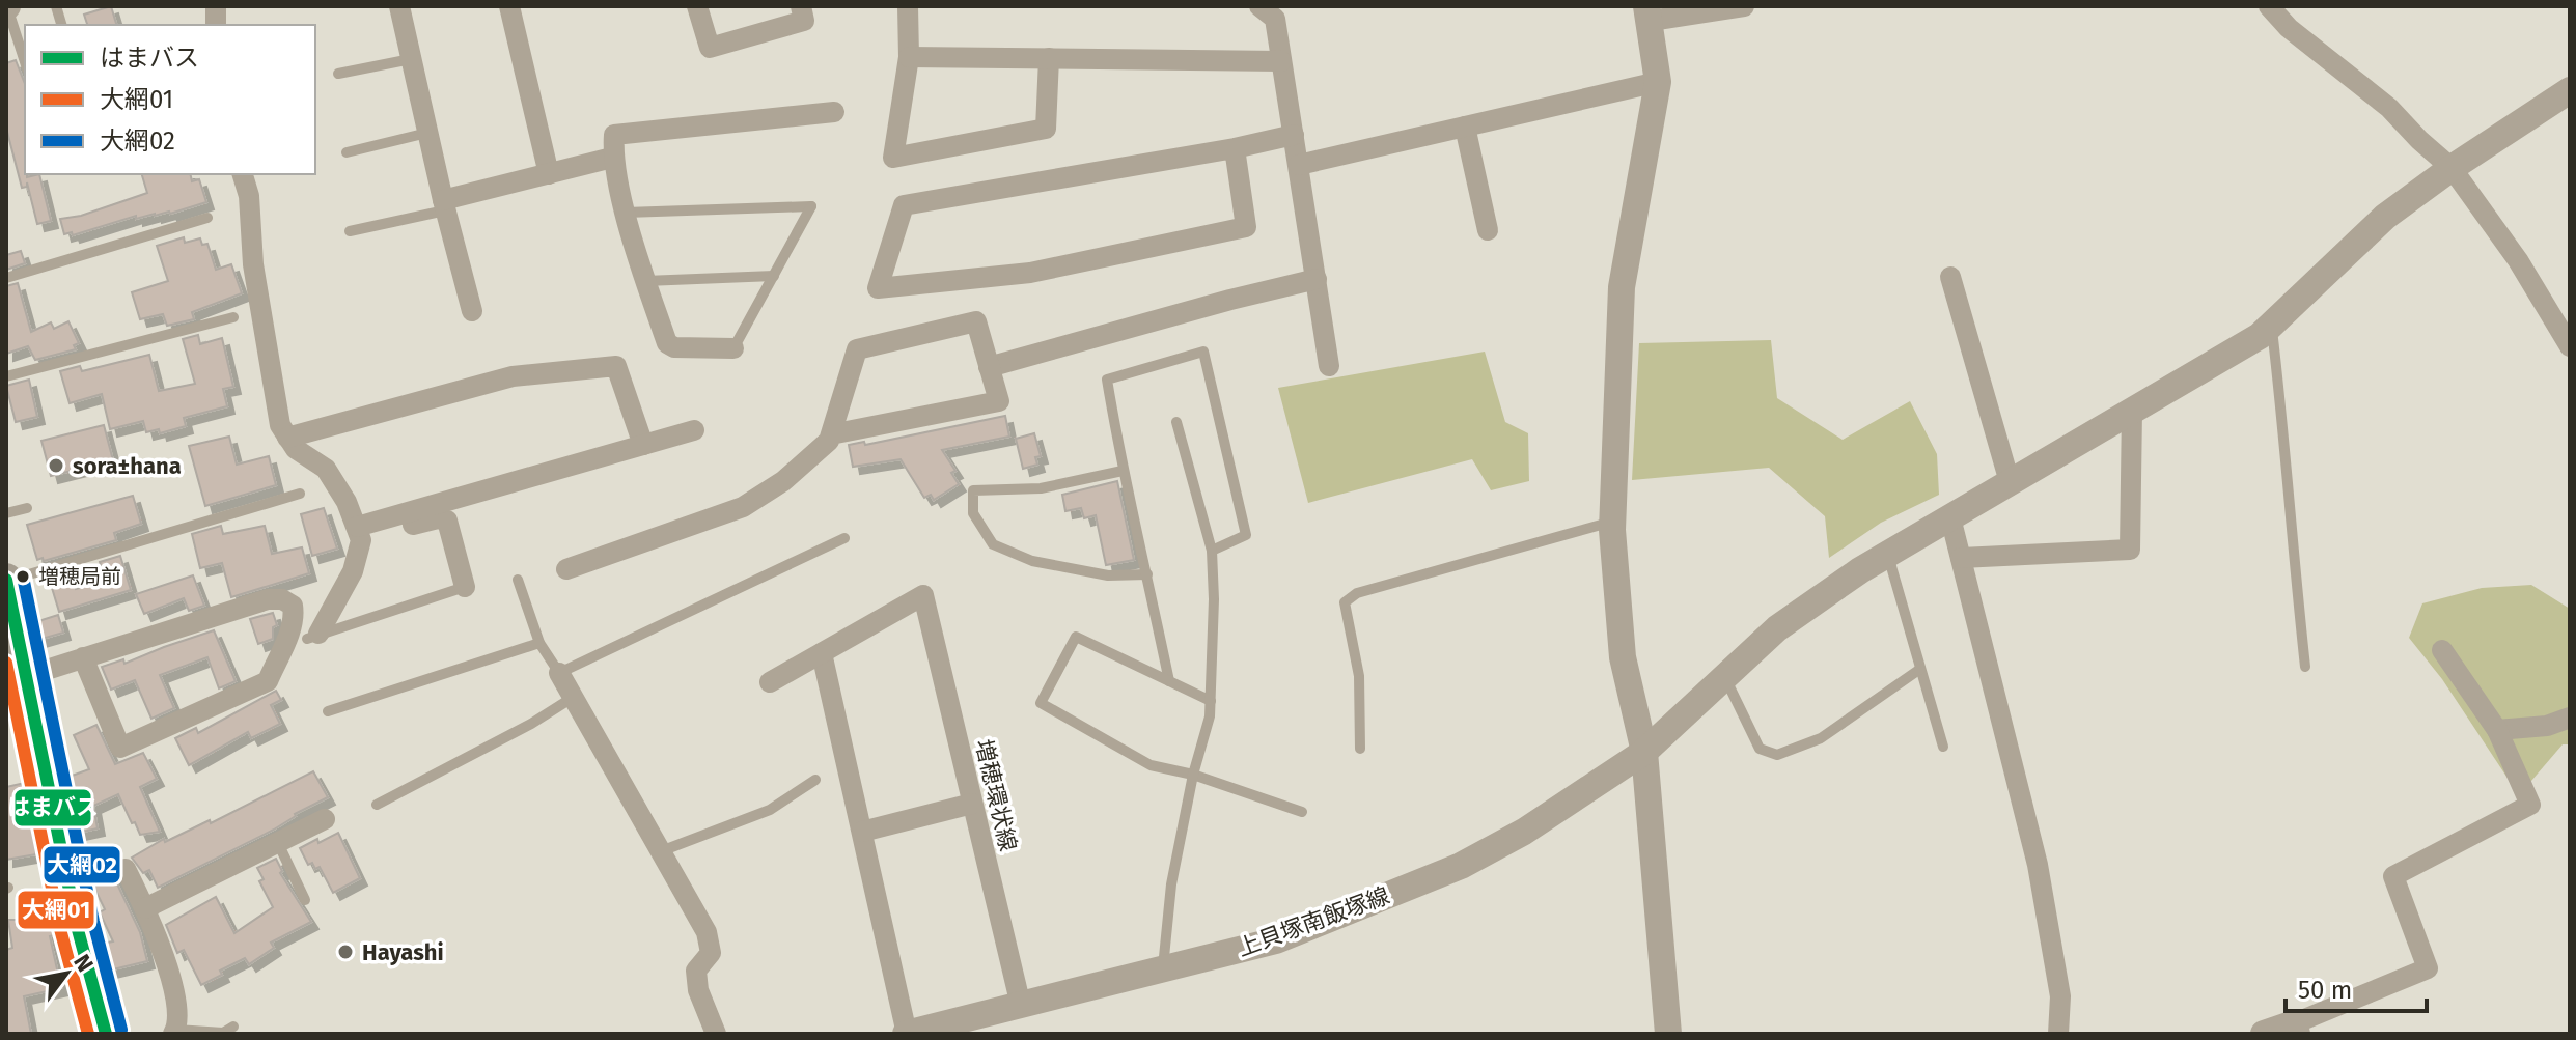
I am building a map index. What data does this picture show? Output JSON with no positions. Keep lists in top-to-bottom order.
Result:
{
  "streets": {
    "street": ["増穂環状線", "上貝塚南飯塚線"]
  },
  "crossings": [
    ["増穂環状線", "上貝塚南飯塚線"]
  ],
  "places": ["sora±hana", "増穂局前", "Hayashi"],
  "lines": ["transit line 大網02", "transit line はまバス", "transit line 大網01"],
  "legend": ["はまバス", "大網01", "大網02"],
  "scale_bar": "50 m",
  "north": "top right"
}
